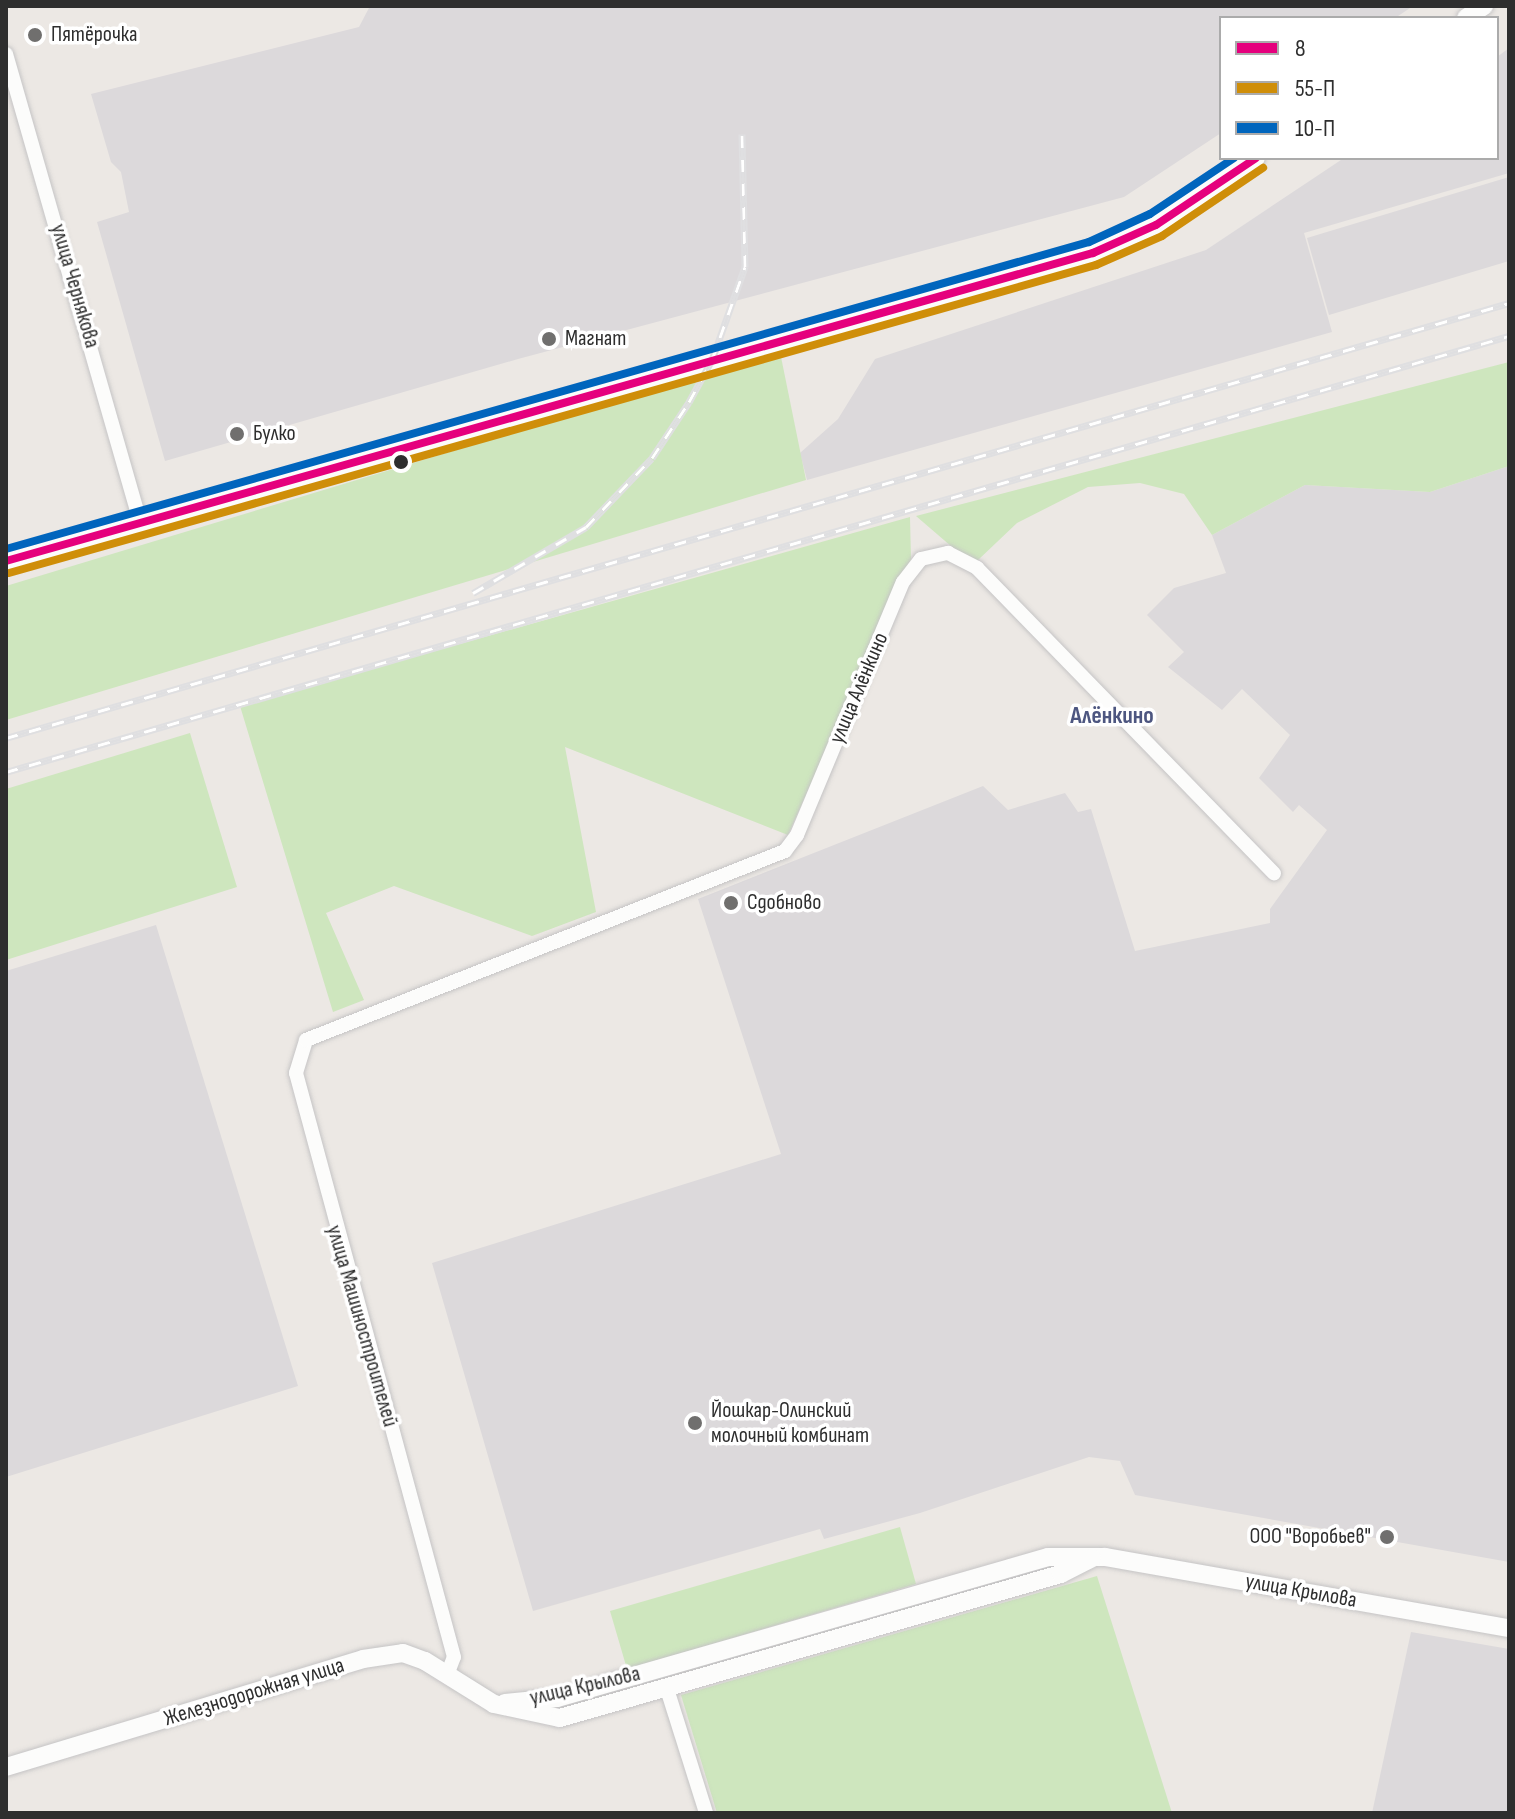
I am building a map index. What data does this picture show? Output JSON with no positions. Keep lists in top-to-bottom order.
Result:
{
  "streets": {
    "street": [
      "улица Чернякова",
      "улица Алёнкино",
      "улица Машиностроителей",
      "улица Крылова",
      "Железнодорожная улица"
    ]
  },
  "crossings": [
    ["улица Алёнкино", "улица Машиностроителей"],
    ["улица Машиностроителей", "Железнодорожная улица"],
    ["улица Крылова", "Железнодорожная улица"]
  ],
  "districts": ["Алёнкино"],
  "places": [
    "Пятёрочка",
    "Магнат",
    "Булко",
    "Сдобново",
    "Йошкар-Олинский молочный комбинат",
    "ООО \"Воробьев\""
  ],
  "lines": ["transit line 8", "transit line 10-П", "transit line 55-П"],
  "legend": ["8", "55-П", "10-П"]
}
